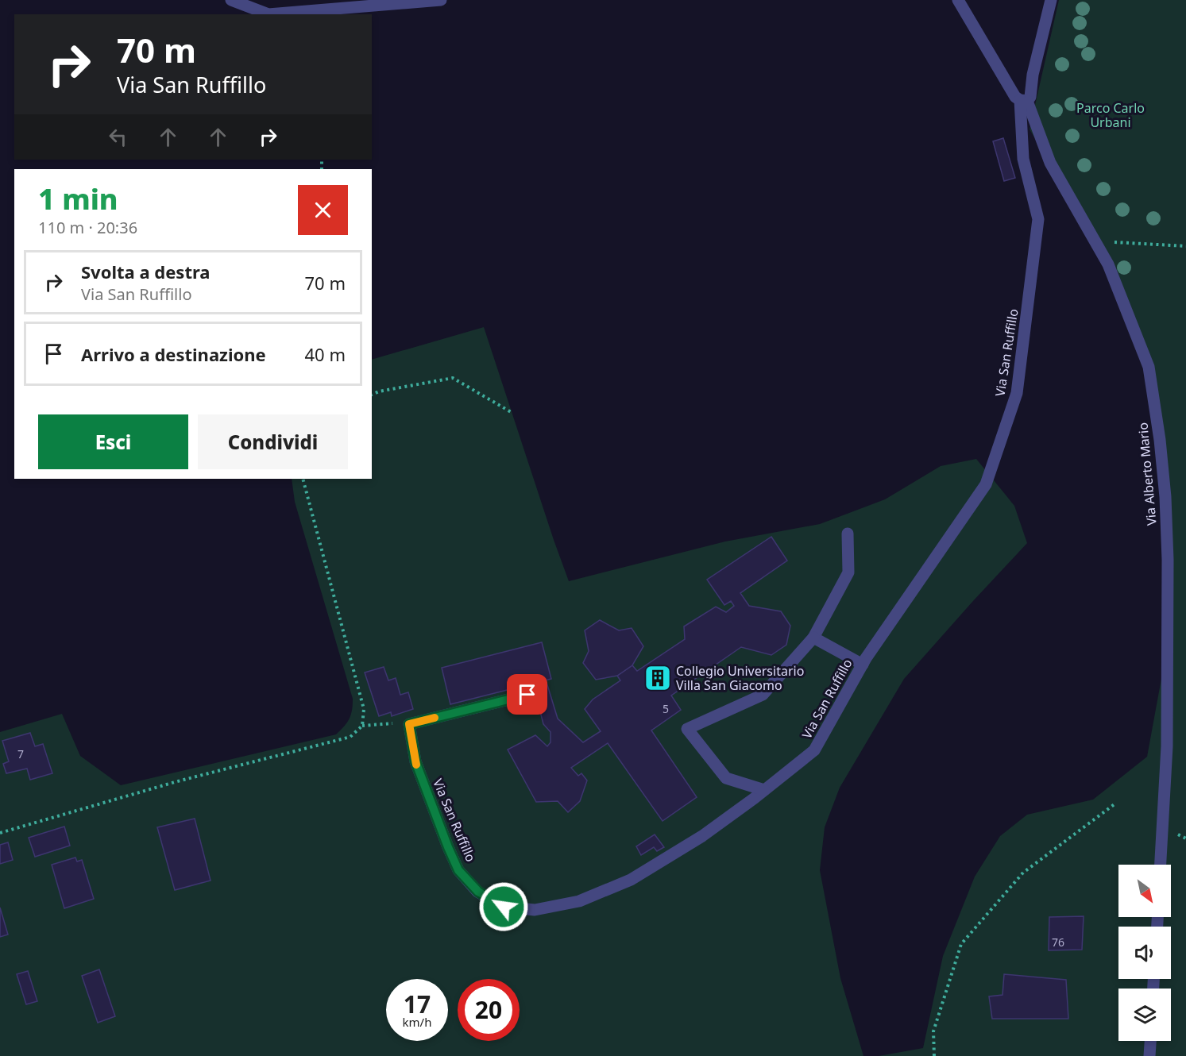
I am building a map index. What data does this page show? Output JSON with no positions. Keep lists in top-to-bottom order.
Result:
{
  "streets": {
    "street": ["Via San Ruffillo", "Via Alberto Mario"]
  },
  "crossings": [
    ["Via San Ruffillo", "Via Alberto Mario"]
  ],
  "parks": ["Parco Carlo Urbani"],
  "places": {
    "building": ["Collegio Universitario Villa San Giacomo"]
  },
  "house_numbers": ["5", "7", "76"],
  "north": "bottom right",
  "page": {
    "turn": ["70 m", "Via San Ruffillo"],
    "heading": ["1 min", "110 m · 20:36"],
    "list": [
      {
        "name": "Svolta a destra",
        "note": "Via San Ruffillo",
        "value": "70 m"
      },
      {
        "name": "Arrivo a destinazione",
        "value": "40 m"
      }
    ],
    "buttons": ["Esci", "Condividi"],
    "speed": "17 km/h",
    "limit": "20"
  }
}
